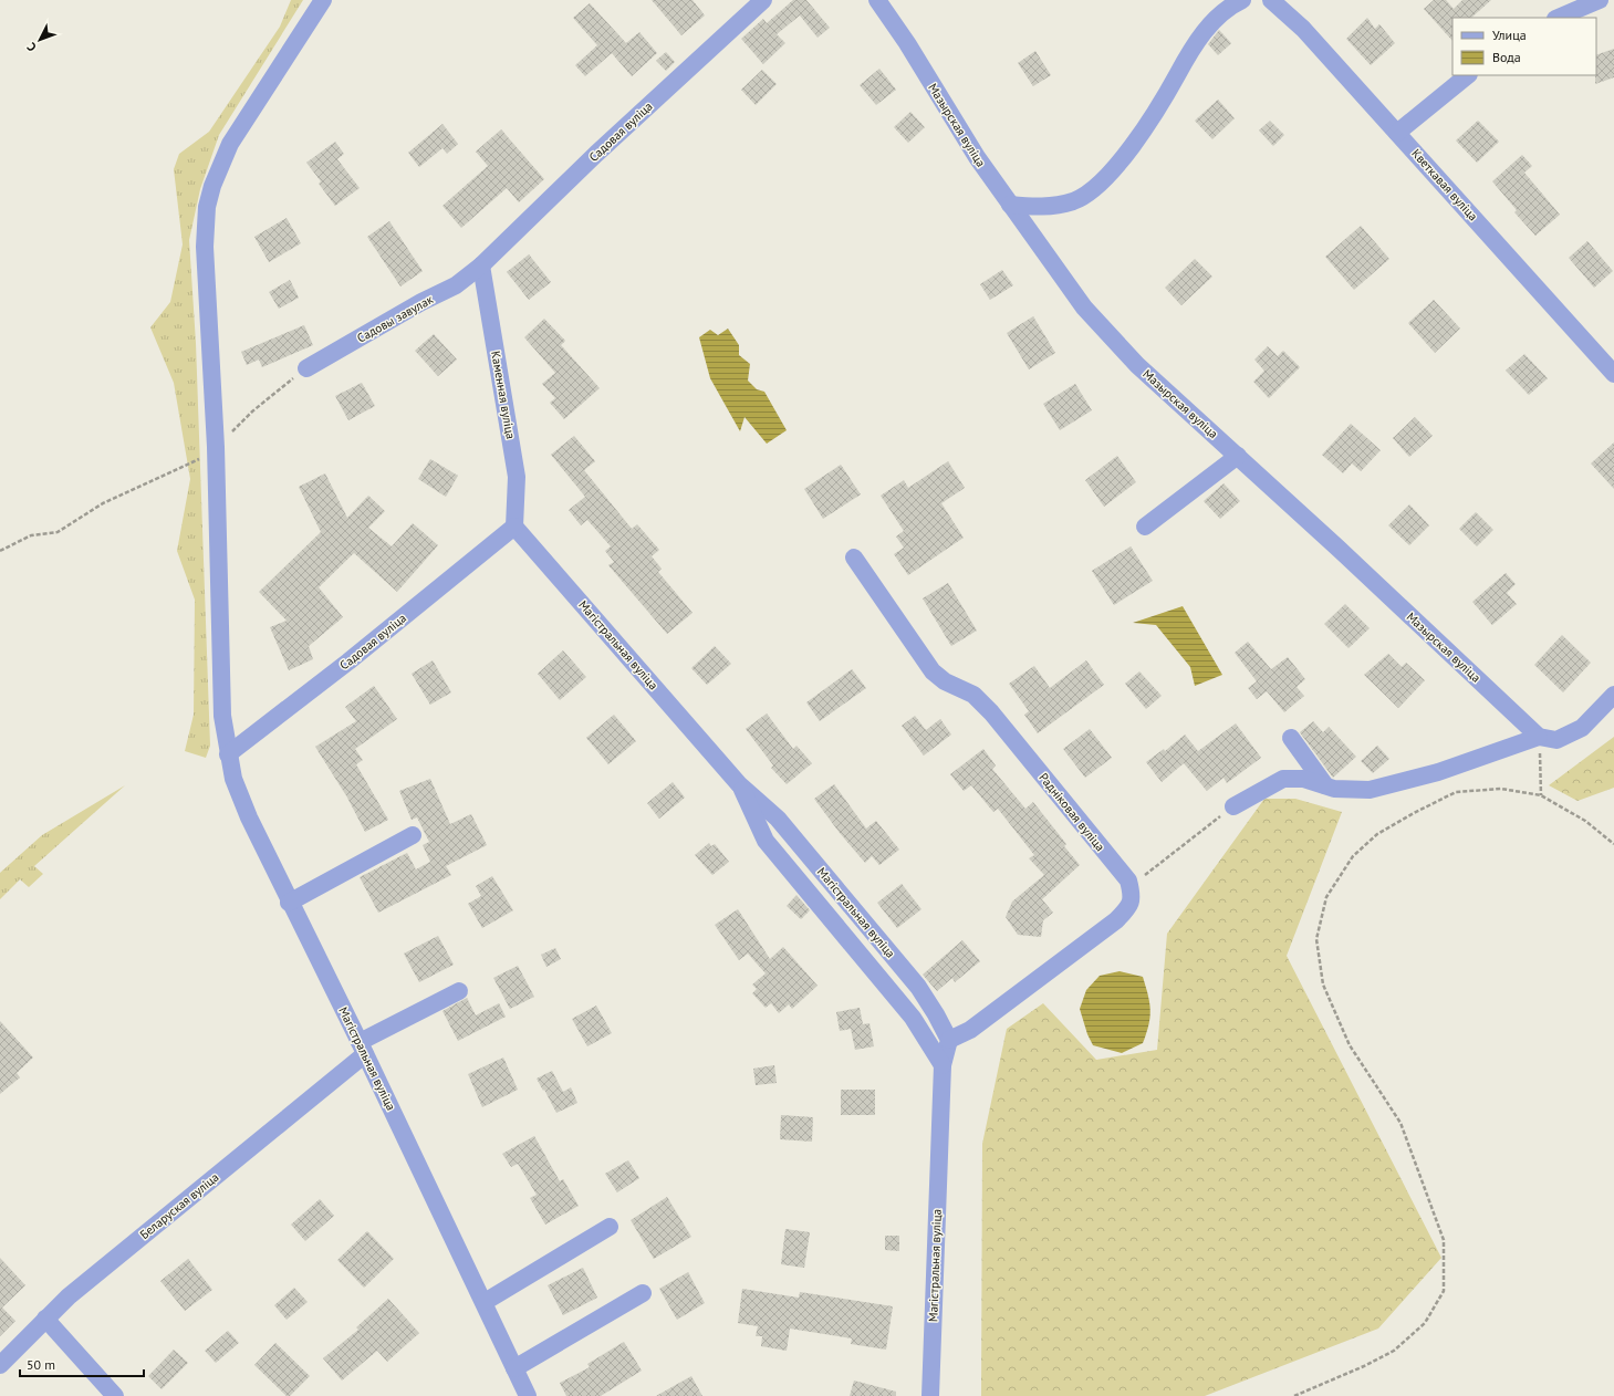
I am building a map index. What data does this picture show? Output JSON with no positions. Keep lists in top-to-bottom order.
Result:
{
  "streets": {
    "street": [
      "Мазырская вуліца",
      "Садовая вуліца",
      "Кветкавая вуліца",
      "Садовы завулак",
      "Каменная вуліца",
      "Магістральная вуліца",
      "Радніковая вуліца",
      "Беларуская вуліца"
    ]
  },
  "crossings": [
    ["Садовая вуліца", "Садовы завулак"],
    ["Садовая вуліца", "Каменная вуліца"],
    ["Садовая вуліца", "Магістральная вуліца"],
    ["Садовы завулак", "Каменная вуліца"],
    ["Каменная вуліца", "Магістральная вуліца"],
    ["Магістральная вуліца", "Беларуская вуліца"]
  ],
  "legend": ["Улица", "Вода"],
  "scale_bar": "50 m",
  "north": "bottom left"
}
